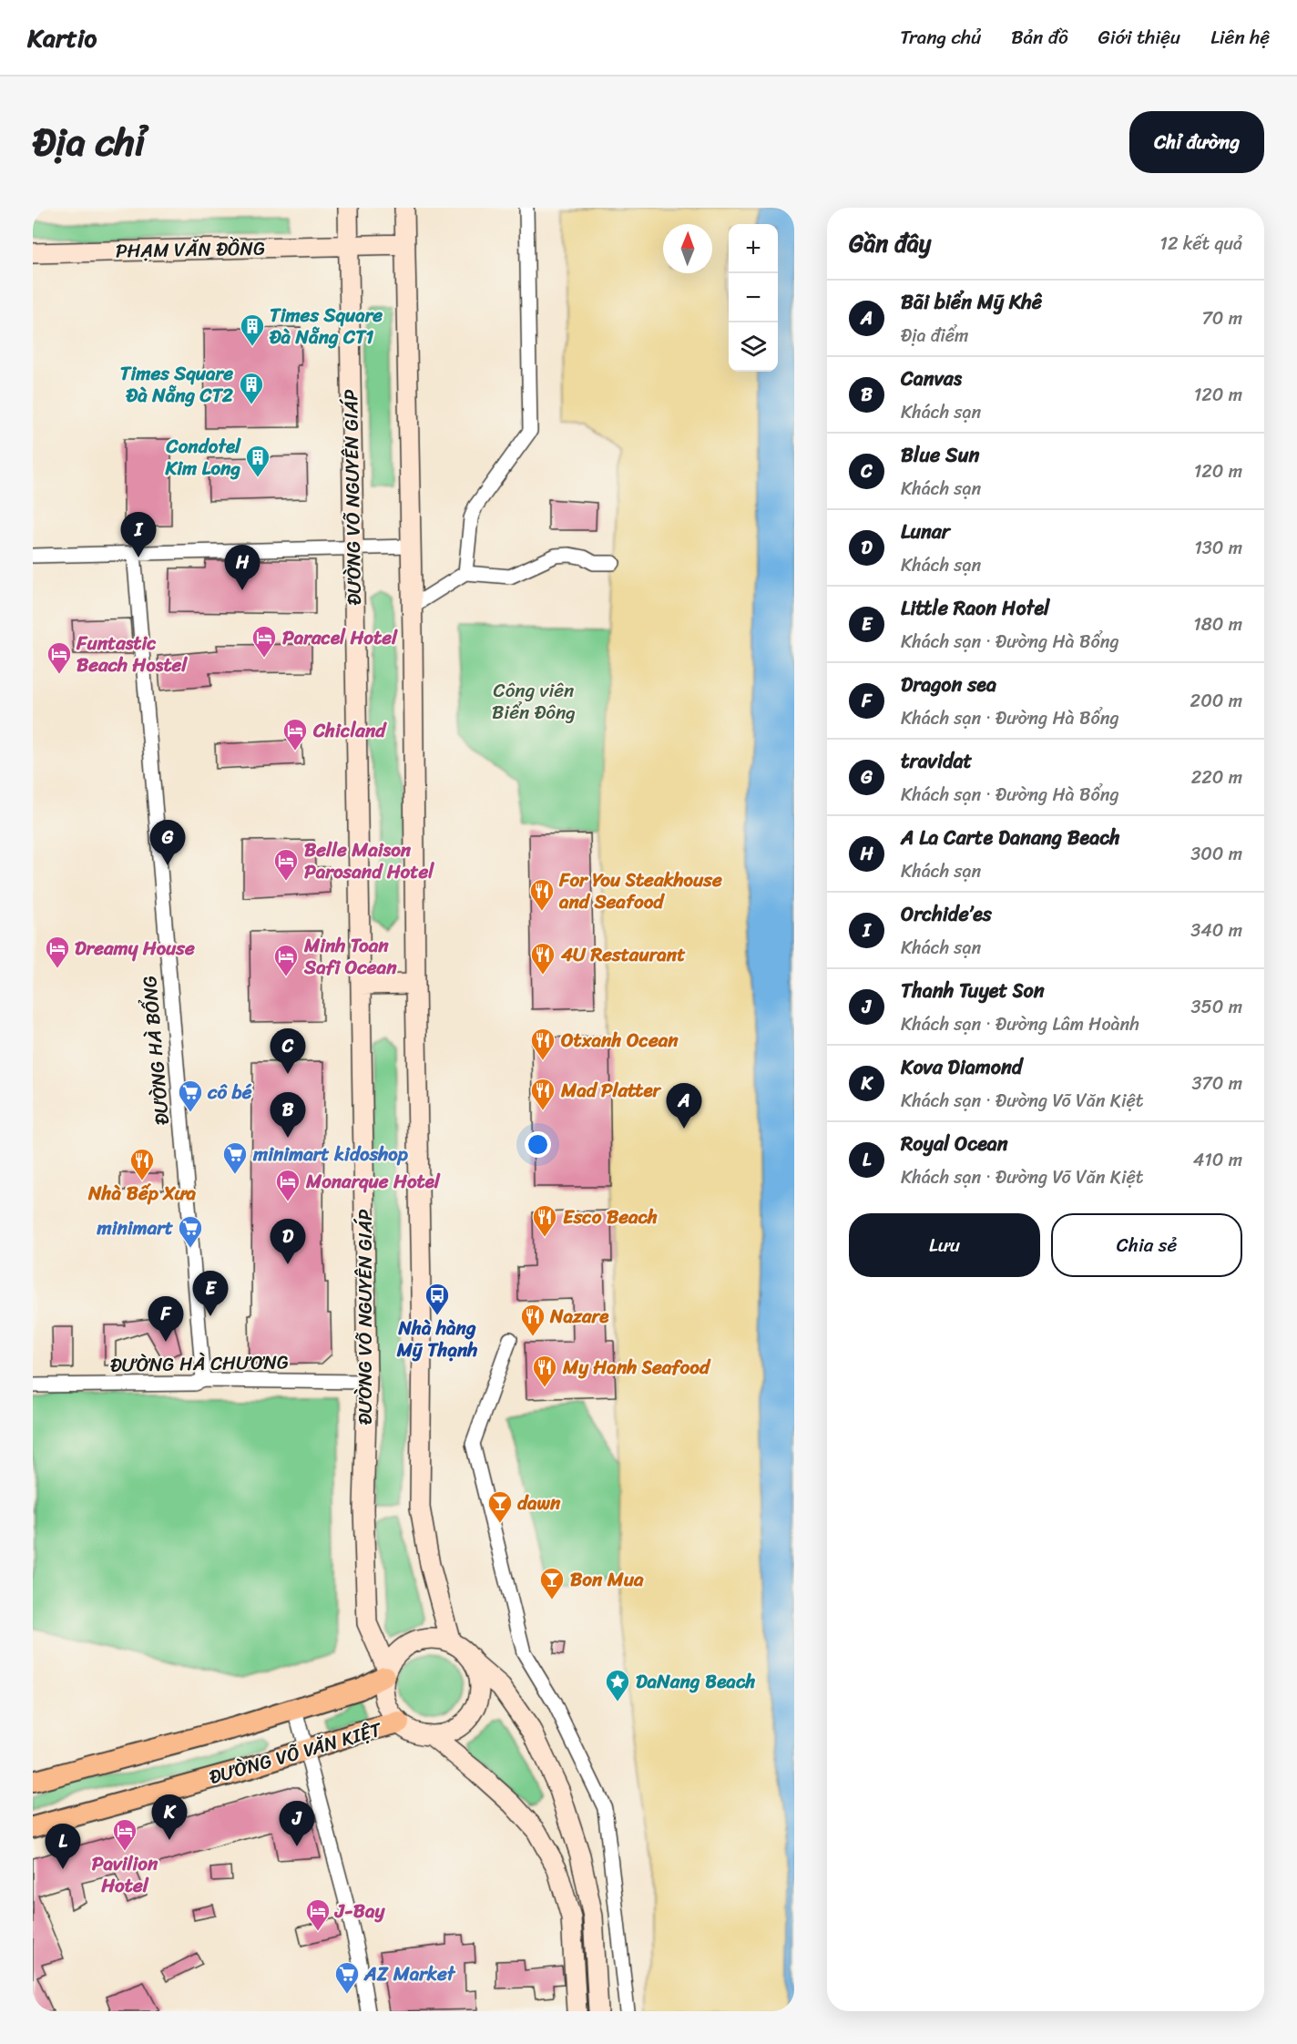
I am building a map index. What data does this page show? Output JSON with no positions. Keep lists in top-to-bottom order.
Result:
{
  "streets": {
    "main road": ["PHẠM VĂN ĐỒNG", "ĐƯỜNG VÕ NGUYÊN GIÁP", "ĐƯỜNG VÕ VĂN KIỆT"],
    "street": ["ĐƯỜNG HÀ BỔNG", "ĐƯỜNG HÀ CHƯƠNG"]
  },
  "crossings": [
    ["PHẠM VĂN ĐỒNG", "ĐƯỜNG VÕ NGUYÊN GIÁP"],
    ["ĐƯỜNG VÕ NGUYÊN GIÁP", "ĐƯỜNG HÀ CHƯƠNG"],
    ["ĐƯỜNG VÕ NGUYÊN GIÁP", "ĐƯỜNG VÕ VĂN KIỆT"],
    ["ĐƯỜNG HÀ BỔNG", "ĐƯỜNG HÀ CHƯƠNG"]
  ],
  "parks": ["Công viên Biển Đông"],
  "places": {
    "building": ["Times Square Đà Nẵng CT1", "Times Square Đà Nẵng CT2", "Condotel Kim Long"],
    "hotel": [
      "Paracel Hotel",
      "Funtastic Beach Hostel",
      "Chicland",
      "Belle Maison Parosand Hotel",
      "Dreamy House",
      "Minh Toan Safi Ocean",
      "Monarque Hotel",
      "Pavilion Hotel",
      "J-Bay"
    ],
    "restaurant": [
      "For You Steakhouse and Seafood",
      "4U Restaurant",
      "Otxanh Ocean",
      "Mad Platter",
      "Nhà Bếp Xưa",
      "Esco Beach",
      "Nazare",
      "My Hanh Seafood"
    ],
    "supermarket": [
      "cô bé",
      "minimart kidoshop",
      "minimart",
      "AZ Market"
    ],
    "bus stop": ["Nhà hàng Mỹ Thạnh"],
    "bar": ["dawn", "Bon Mua"],
    "place": ["DaNang Beach"]
  },
  "north": "top",
  "page": {
    "header": "Kartio",
    "nav": [
      "Trang chủ",
      "Bản đồ",
      "Giới thiệu",
      "Liên hệ"
    ],
    "title": "Địa chỉ",
    "buttons": [
      "Chỉ đường",
      ["Lưu", "Chia sẻ"]
    ],
    "heading": ["Gần đây", "12 kết quả"],
    "map_buttons": ["+", "−"],
    "list": [
      {
        "mark": "A",
        "name": "Bãi biển Mỹ Khê",
        "note": "Địa điểm",
        "value": "70 m"
      },
      {
        "mark": "B",
        "name": "Canvas",
        "note": "Khách sạn",
        "value": "120 m"
      },
      {
        "mark": "C",
        "name": "Blue Sun",
        "note": "Khách sạn",
        "value": "120 m"
      },
      {
        "mark": "D",
        "name": "Lunar",
        "note": "Khách sạn",
        "value": "130 m"
      },
      {
        "mark": "E",
        "name": "Little Raon Hotel",
        "note": "Khách sạn · Đường Hà Bổng",
        "value": "180 m"
      },
      {
        "mark": "F",
        "name": "Dragon sea",
        "note": "Khách sạn · Đường Hà Bổng",
        "value": "200 m"
      },
      {
        "mark": "G",
        "name": "travidat",
        "note": "Khách sạn · Đường Hà Bổng",
        "value": "220 m"
      },
      {
        "mark": "H",
        "name": "A La Carte Danang Beach",
        "note": "Khách sạn",
        "value": "300 m"
      },
      {
        "mark": "I",
        "name": "Orchide’es",
        "note": "Khách sạn",
        "value": "340 m"
      },
      {
        "mark": "J",
        "name": "Thanh Tuyet Son",
        "note": "Khách sạn · Đường Lâm Hoành",
        "value": "350 m"
      },
      {
        "mark": "K",
        "name": "Kova Diamond",
        "note": "Khách sạn · Đường Võ Văn Kiệt",
        "value": "370 m"
      },
      {
        "mark": "L",
        "name": "Royal Ocean",
        "note": "Khách sạn · Đường Võ Văn Kiệt",
        "value": "410 m"
      }
    ],
    "pins": [
      "I",
      "H",
      "G",
      "C",
      "A",
      "B",
      "D",
      "E",
      "F",
      "K",
      "J",
      "L"
    ]
  }
}
